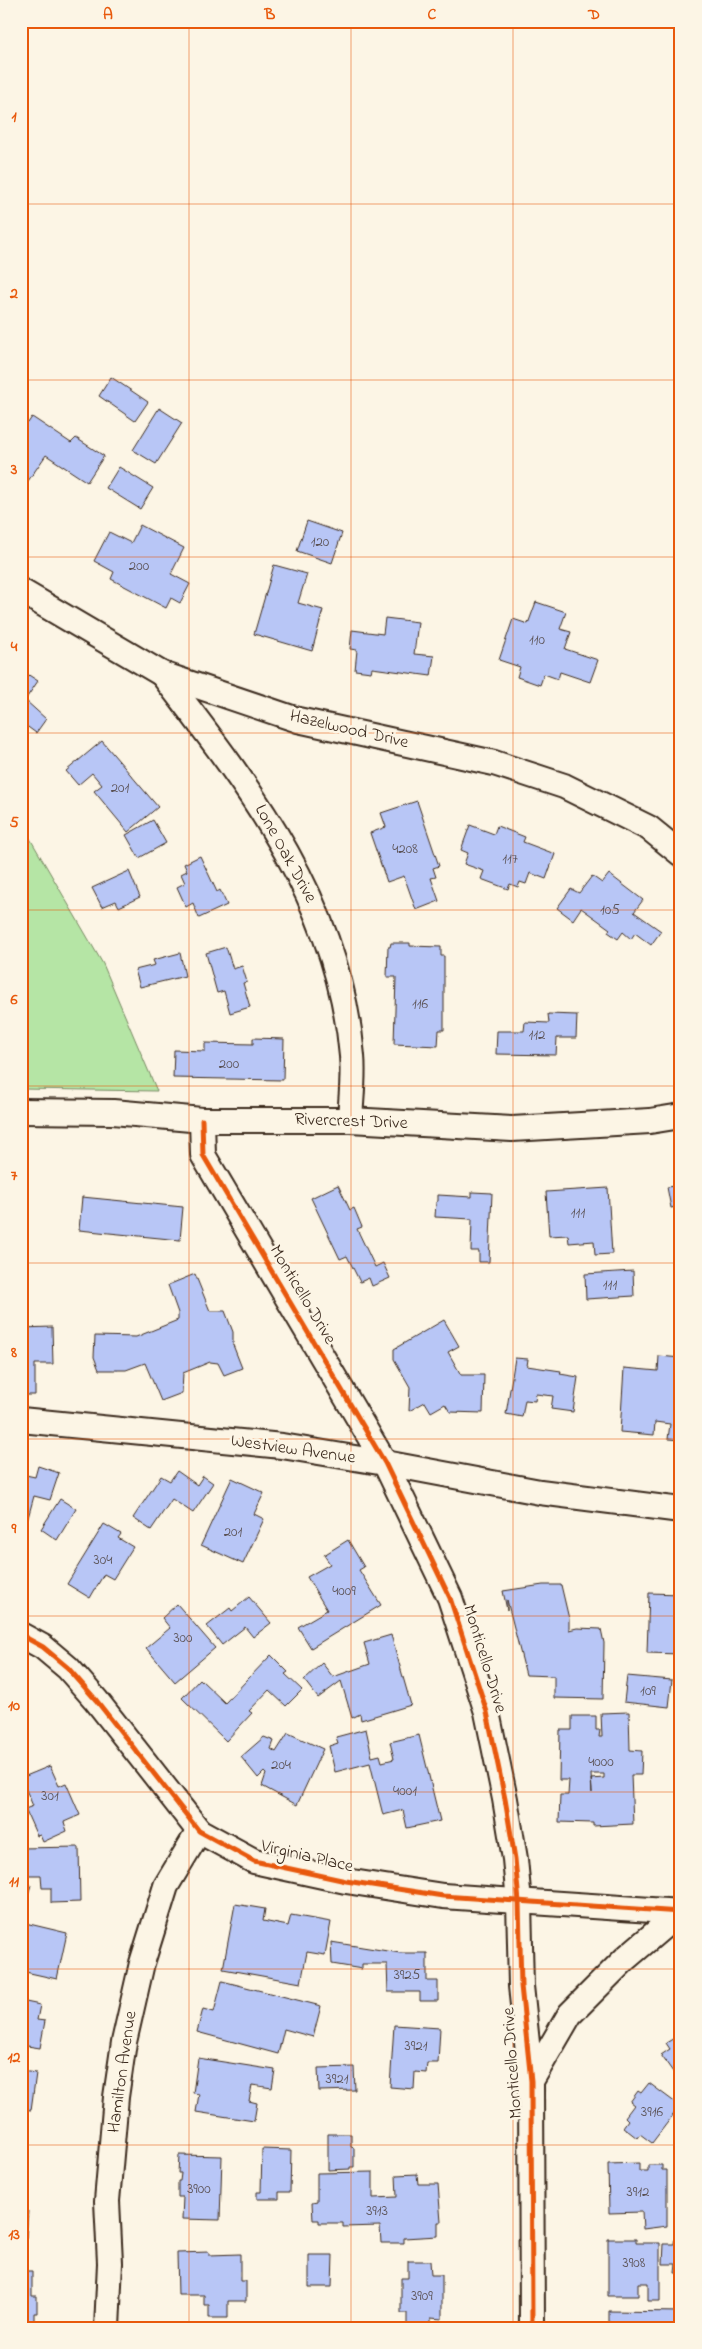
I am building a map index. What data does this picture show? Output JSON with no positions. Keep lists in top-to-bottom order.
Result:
{
  "streets": {
    "street": [
      "Hazelwood Drive",
      "Lone Oak Drive",
      "Rivercrest Drive",
      "Monticello Drive",
      "Westview Avenue",
      "Virginia Place",
      "Hamilton Avenue"
    ]
  },
  "crossings": [
    ["Hazelwood Drive", "Lone Oak Drive"],
    ["Lone Oak Drive", "Rivercrest Drive"],
    ["Rivercrest Drive", "Monticello Drive"],
    ["Monticello Drive", "Westview Avenue"],
    ["Monticello Drive", "Virginia Place"],
    ["Virginia Place", "Hamilton Avenue"]
  ],
  "house_numbers": [
    "120",
    "200",
    "110",
    "201",
    "4208",
    "117",
    "105",
    "116",
    "112",
    "200",
    "111",
    "111",
    "201",
    "304",
    "4009",
    "300",
    "109",
    "4000",
    "204",
    "4001",
    "301",
    "3925",
    "3921",
    "3921",
    "3916",
    "3900",
    "3912",
    "3913",
    "3908",
    "3909"
  ],
  "grid": {
    "columns": [
      "A",
      "B",
      "C",
      "D"
    ],
    "rows": [
      "1",
      "2",
      "3",
      "4",
      "5",
      "6",
      "7",
      "8",
      "9",
      "10",
      "11",
      "12",
      "13"
    ]
  }
}
